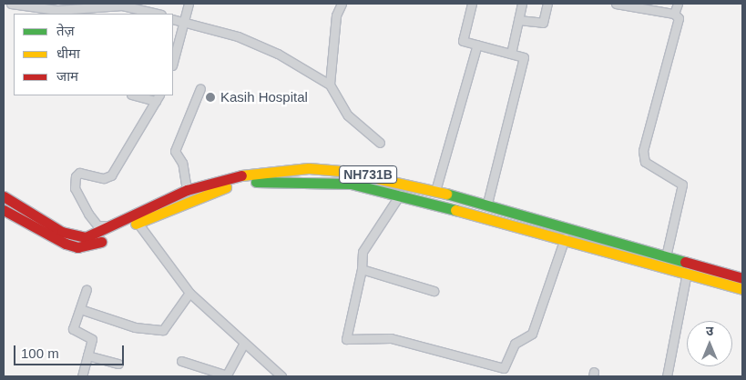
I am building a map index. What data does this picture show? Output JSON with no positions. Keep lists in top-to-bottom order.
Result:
{
  "streets": {
    "highway": ["NH731B"]
  },
  "places": ["Kasih Hospital"],
  "legend": ["तेज़", "धीमा", "जाम"],
  "scale_bar": "100 m",
  "north": "top"
}
